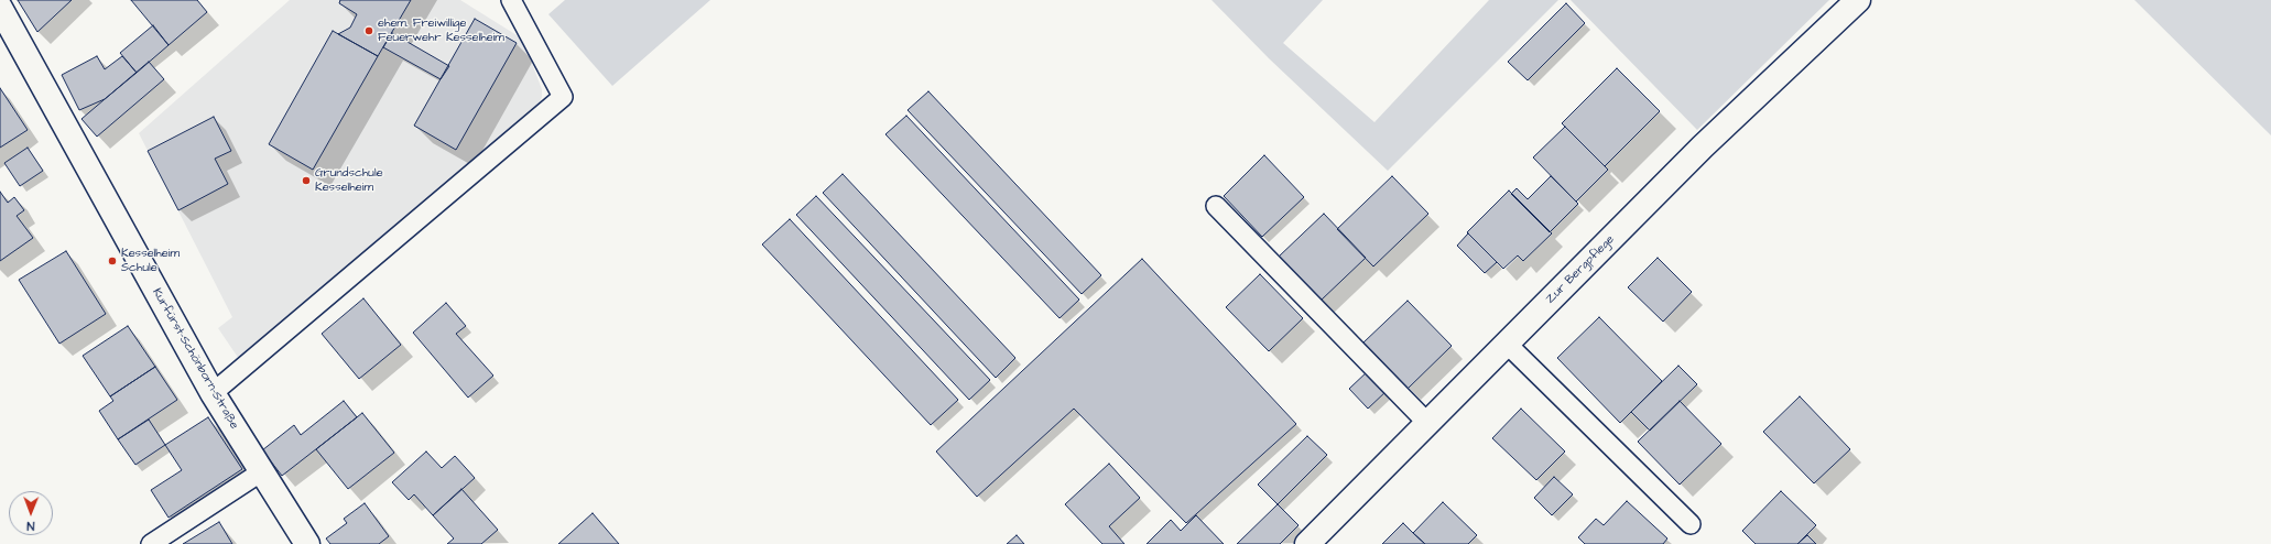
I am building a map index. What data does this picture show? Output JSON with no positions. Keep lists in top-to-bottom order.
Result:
{
  "streets": {
    "street": ["Zur Bergpflege", "Kurfürst-Schönborn-Straße"]
  },
  "places": ["ehem. Freiwillige Feuerwehr Kesselheim", "Grundschule Kesselheim", "Kesselheim Schule"],
  "north": "bottom"
}
